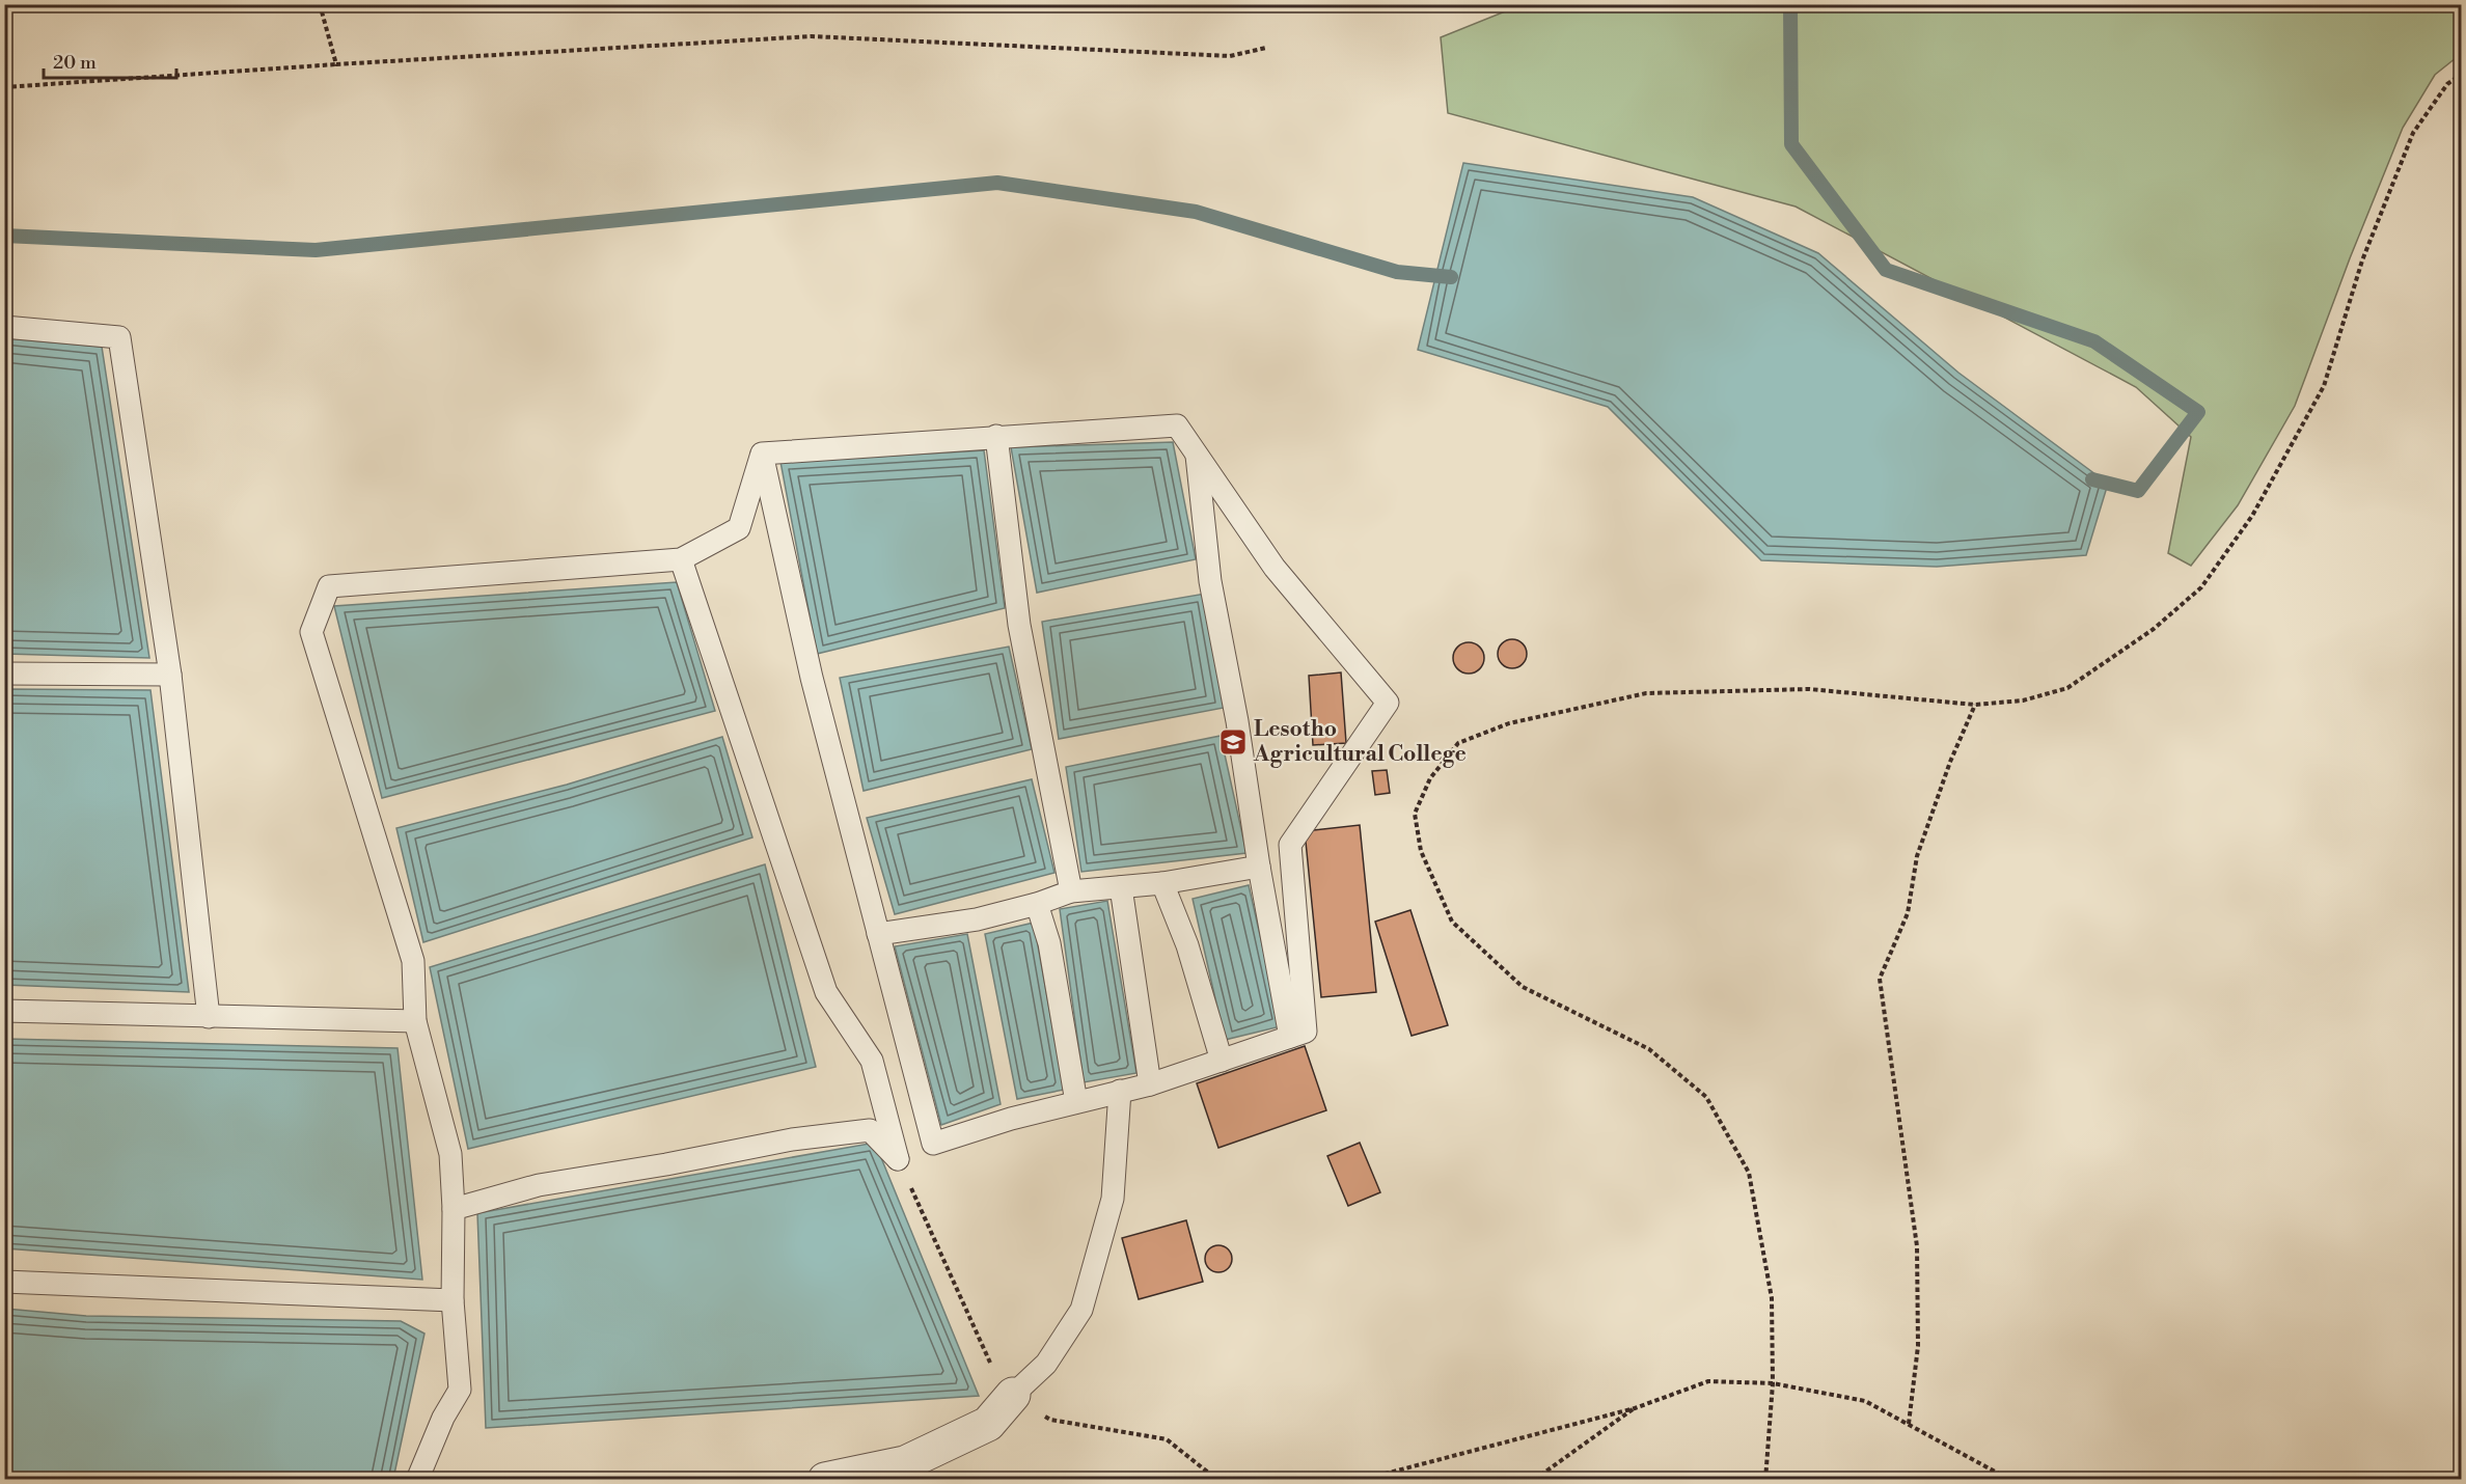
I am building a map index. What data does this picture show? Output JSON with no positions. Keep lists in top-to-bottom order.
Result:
{
  "places": {
    "school or university": ["Lesotho Agricultural College"]
  },
  "scale_bar": "20 m"
}
